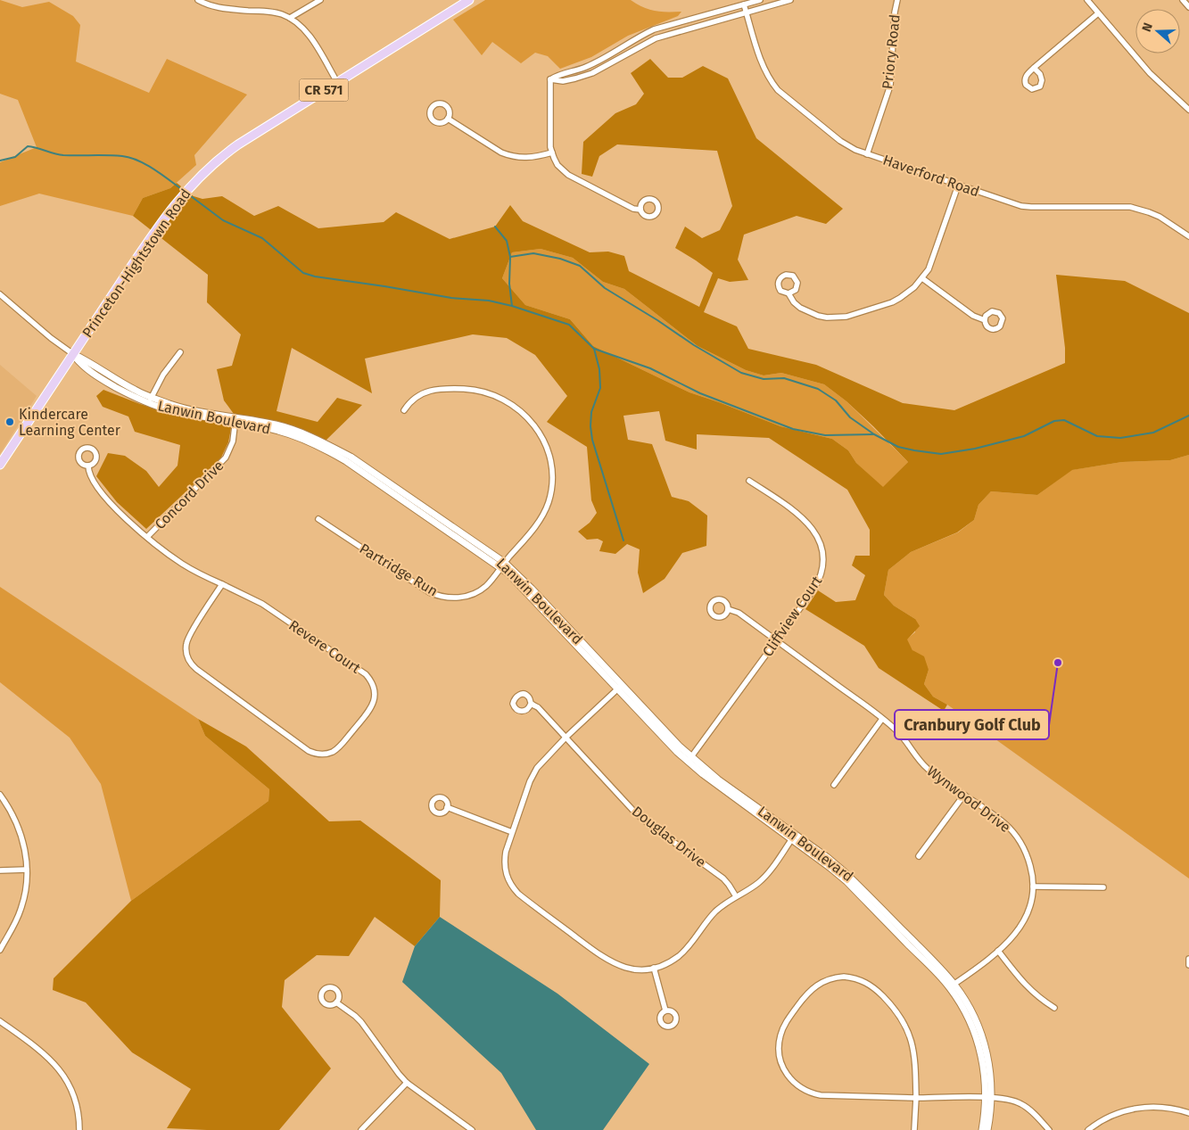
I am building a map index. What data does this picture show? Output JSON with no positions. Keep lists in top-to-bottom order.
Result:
{
  "streets": {
    "main road": ["CR 571", "Princeton-Hightstown Road"],
    "street": [
      "Priory Road",
      "Haverford Road",
      "Lanwin Boulevard",
      "Concord Drive",
      "Partridge Run",
      "Cliffview Court",
      "Revere Court",
      "Wynwood Drive",
      "Douglas Drive"
    ]
  },
  "crossings": [
    ["Priory Road", "Haverford Road"],
    ["Princeton-Hightstown Road", "Lanwin Boulevard"],
    ["Lanwin Boulevard", "Concord Drive"],
    ["Lanwin Boulevard", "Partridge Run"],
    ["Lanwin Boulevard", "Cliffview Court"],
    ["Lanwin Boulevard", "Wynwood Drive"],
    ["Concord Drive", "Revere Court"],
    ["Cliffview Court", "Wynwood Drive"]
  ],
  "places": ["Kindercare Learning Center", "Cranbury Golf Club"],
  "north": "left"
}
